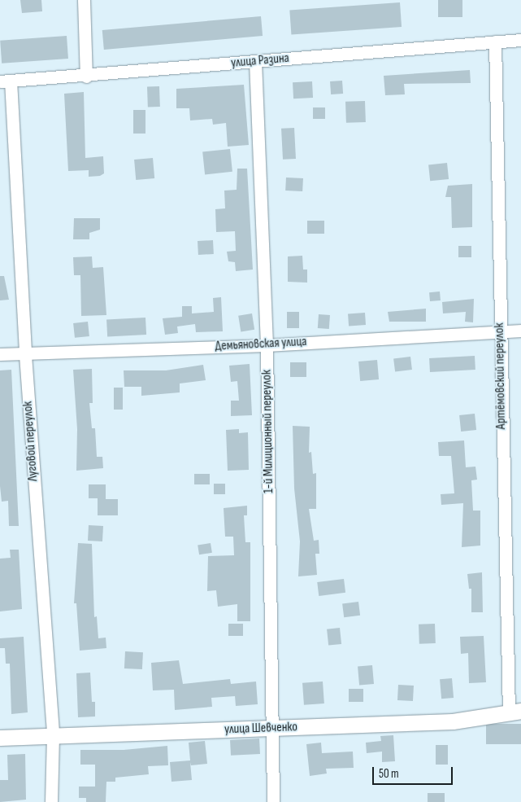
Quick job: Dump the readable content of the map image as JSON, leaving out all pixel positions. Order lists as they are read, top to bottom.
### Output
{
  "streets": {
    "street": [
      "улица Разина",
      "Демьяновская улица",
      "Артёмовский переулок",
      "1-й Милиционный переулок",
      "Луговой переулок",
      "улица Шевченко"
    ]
  },
  "crossings": [
    ["улица Разина", "Артёмовский переулок"],
    ["улица Разина", "1-й Милиционный переулок"],
    ["улица Разина", "Луговой переулок"],
    ["Демьяновская улица", "Артёмовский переулок"],
    ["Демьяновская улица", "1-й Милиционный переулок"],
    ["Демьяновская улица", "Луговой переулок"],
    ["Артёмовский переулок", "улица Шевченко"],
    ["1-й Милиционный переулок", "улица Шевченко"],
    ["Луговой переулок", "улица Шевченко"]
  ],
  "scale_bar": "50 m"
}
